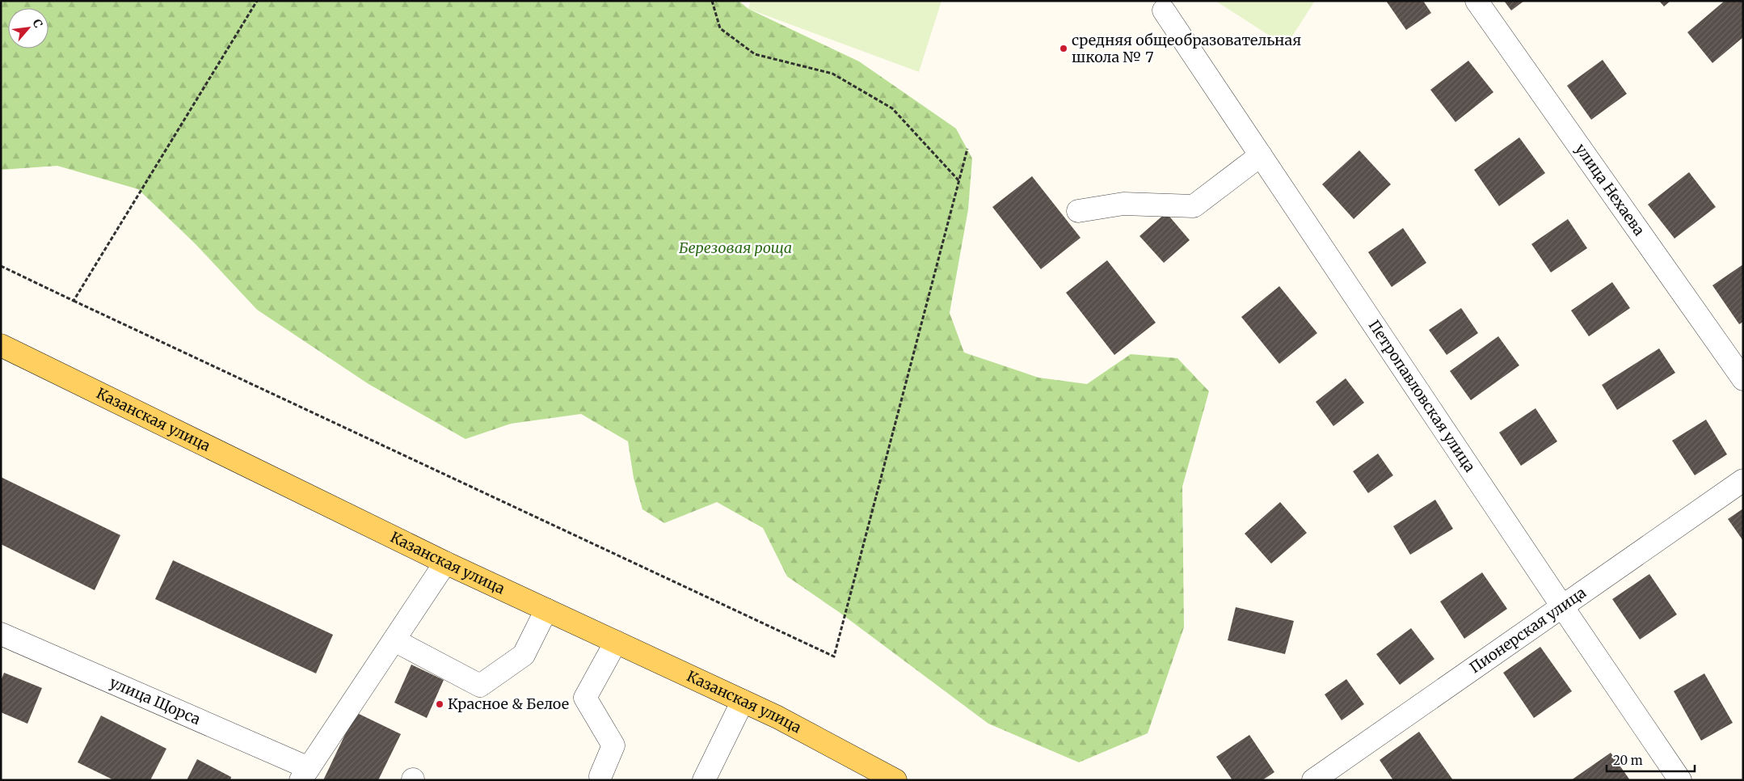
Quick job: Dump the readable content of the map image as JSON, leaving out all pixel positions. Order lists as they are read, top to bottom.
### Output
{
  "streets": {
    "main road": ["Казанская улица"],
    "street": [
      "улица Нехаева",
      "Петропавловская улица",
      "Пионерская улица",
      "улица Щорса"
    ]
  },
  "crossings": [
    ["Петропавловская улица", "Пионерская улица"]
  ],
  "parks": ["Березовая роща"],
  "places": ["средняя общеобразовательная школа № 7", "Красное & Белое"],
  "scale_bar": "20 m",
  "north": "top right"
}
